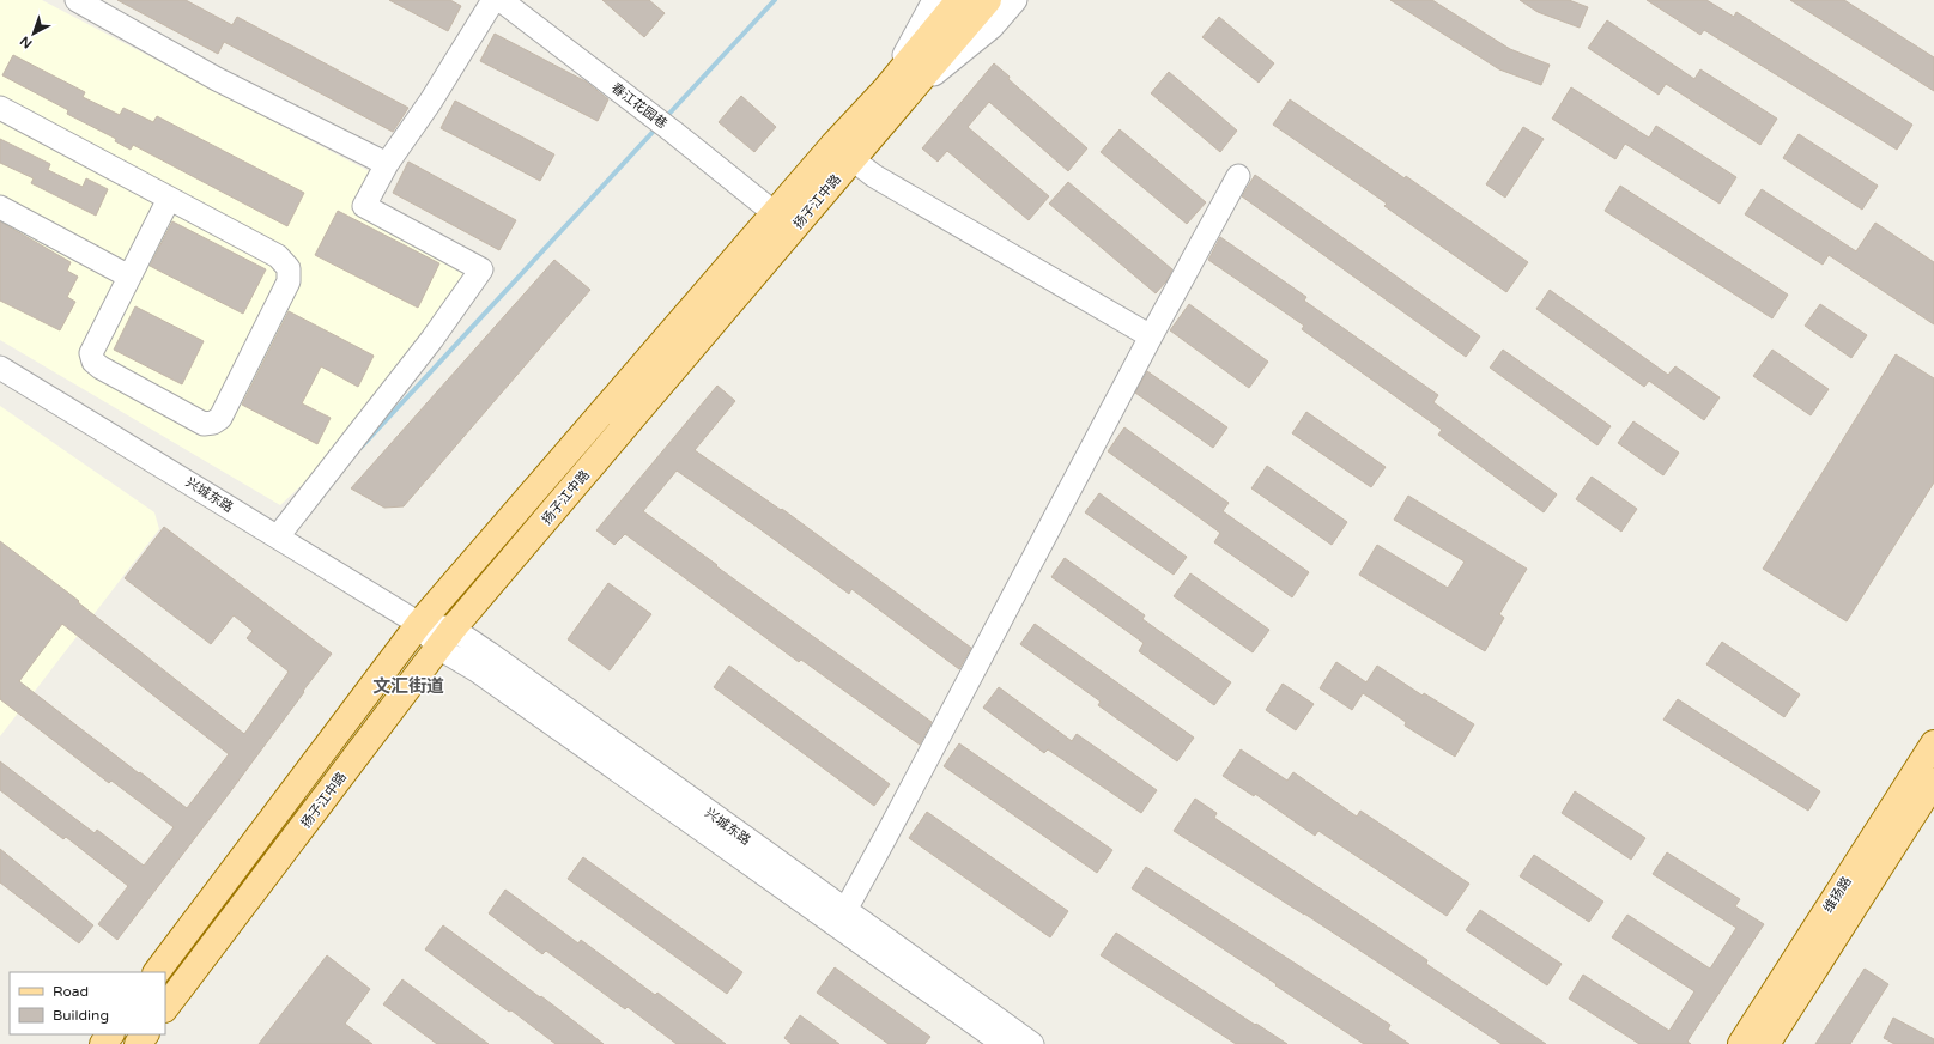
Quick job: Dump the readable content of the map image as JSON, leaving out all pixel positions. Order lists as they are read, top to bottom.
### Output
{
  "streets": {
    "main road": ["扬子江中路", "维扬路"],
    "street": ["春江花园巷", "兴城东路"]
  },
  "crossings": [
    ["春江花园巷", "扬子江中路"],
    ["扬子江中路", "兴城东路"]
  ],
  "districts": ["文汇街道"],
  "legend": ["Road", "Building"],
  "north": "bottom left"
}
